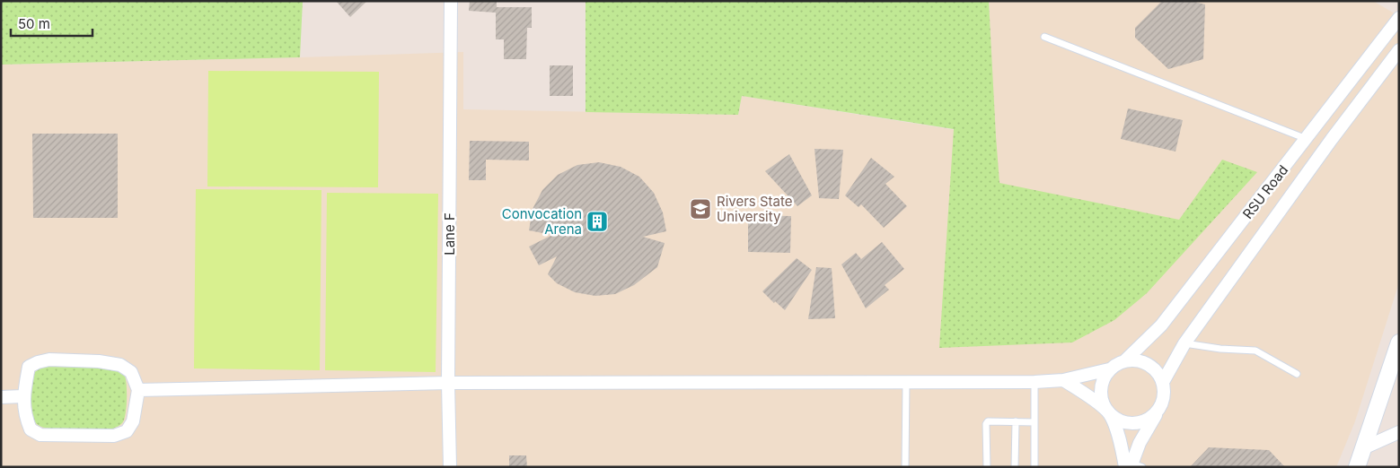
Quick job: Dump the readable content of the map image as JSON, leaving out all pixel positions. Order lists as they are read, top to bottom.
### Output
{
  "streets": {
    "street": ["RSU Road", "Lane F"]
  },
  "places": {
    "school or university": ["Rivers State University"],
    "building": ["Convocation Arena"]
  },
  "scale_bar": "50 m"
}
